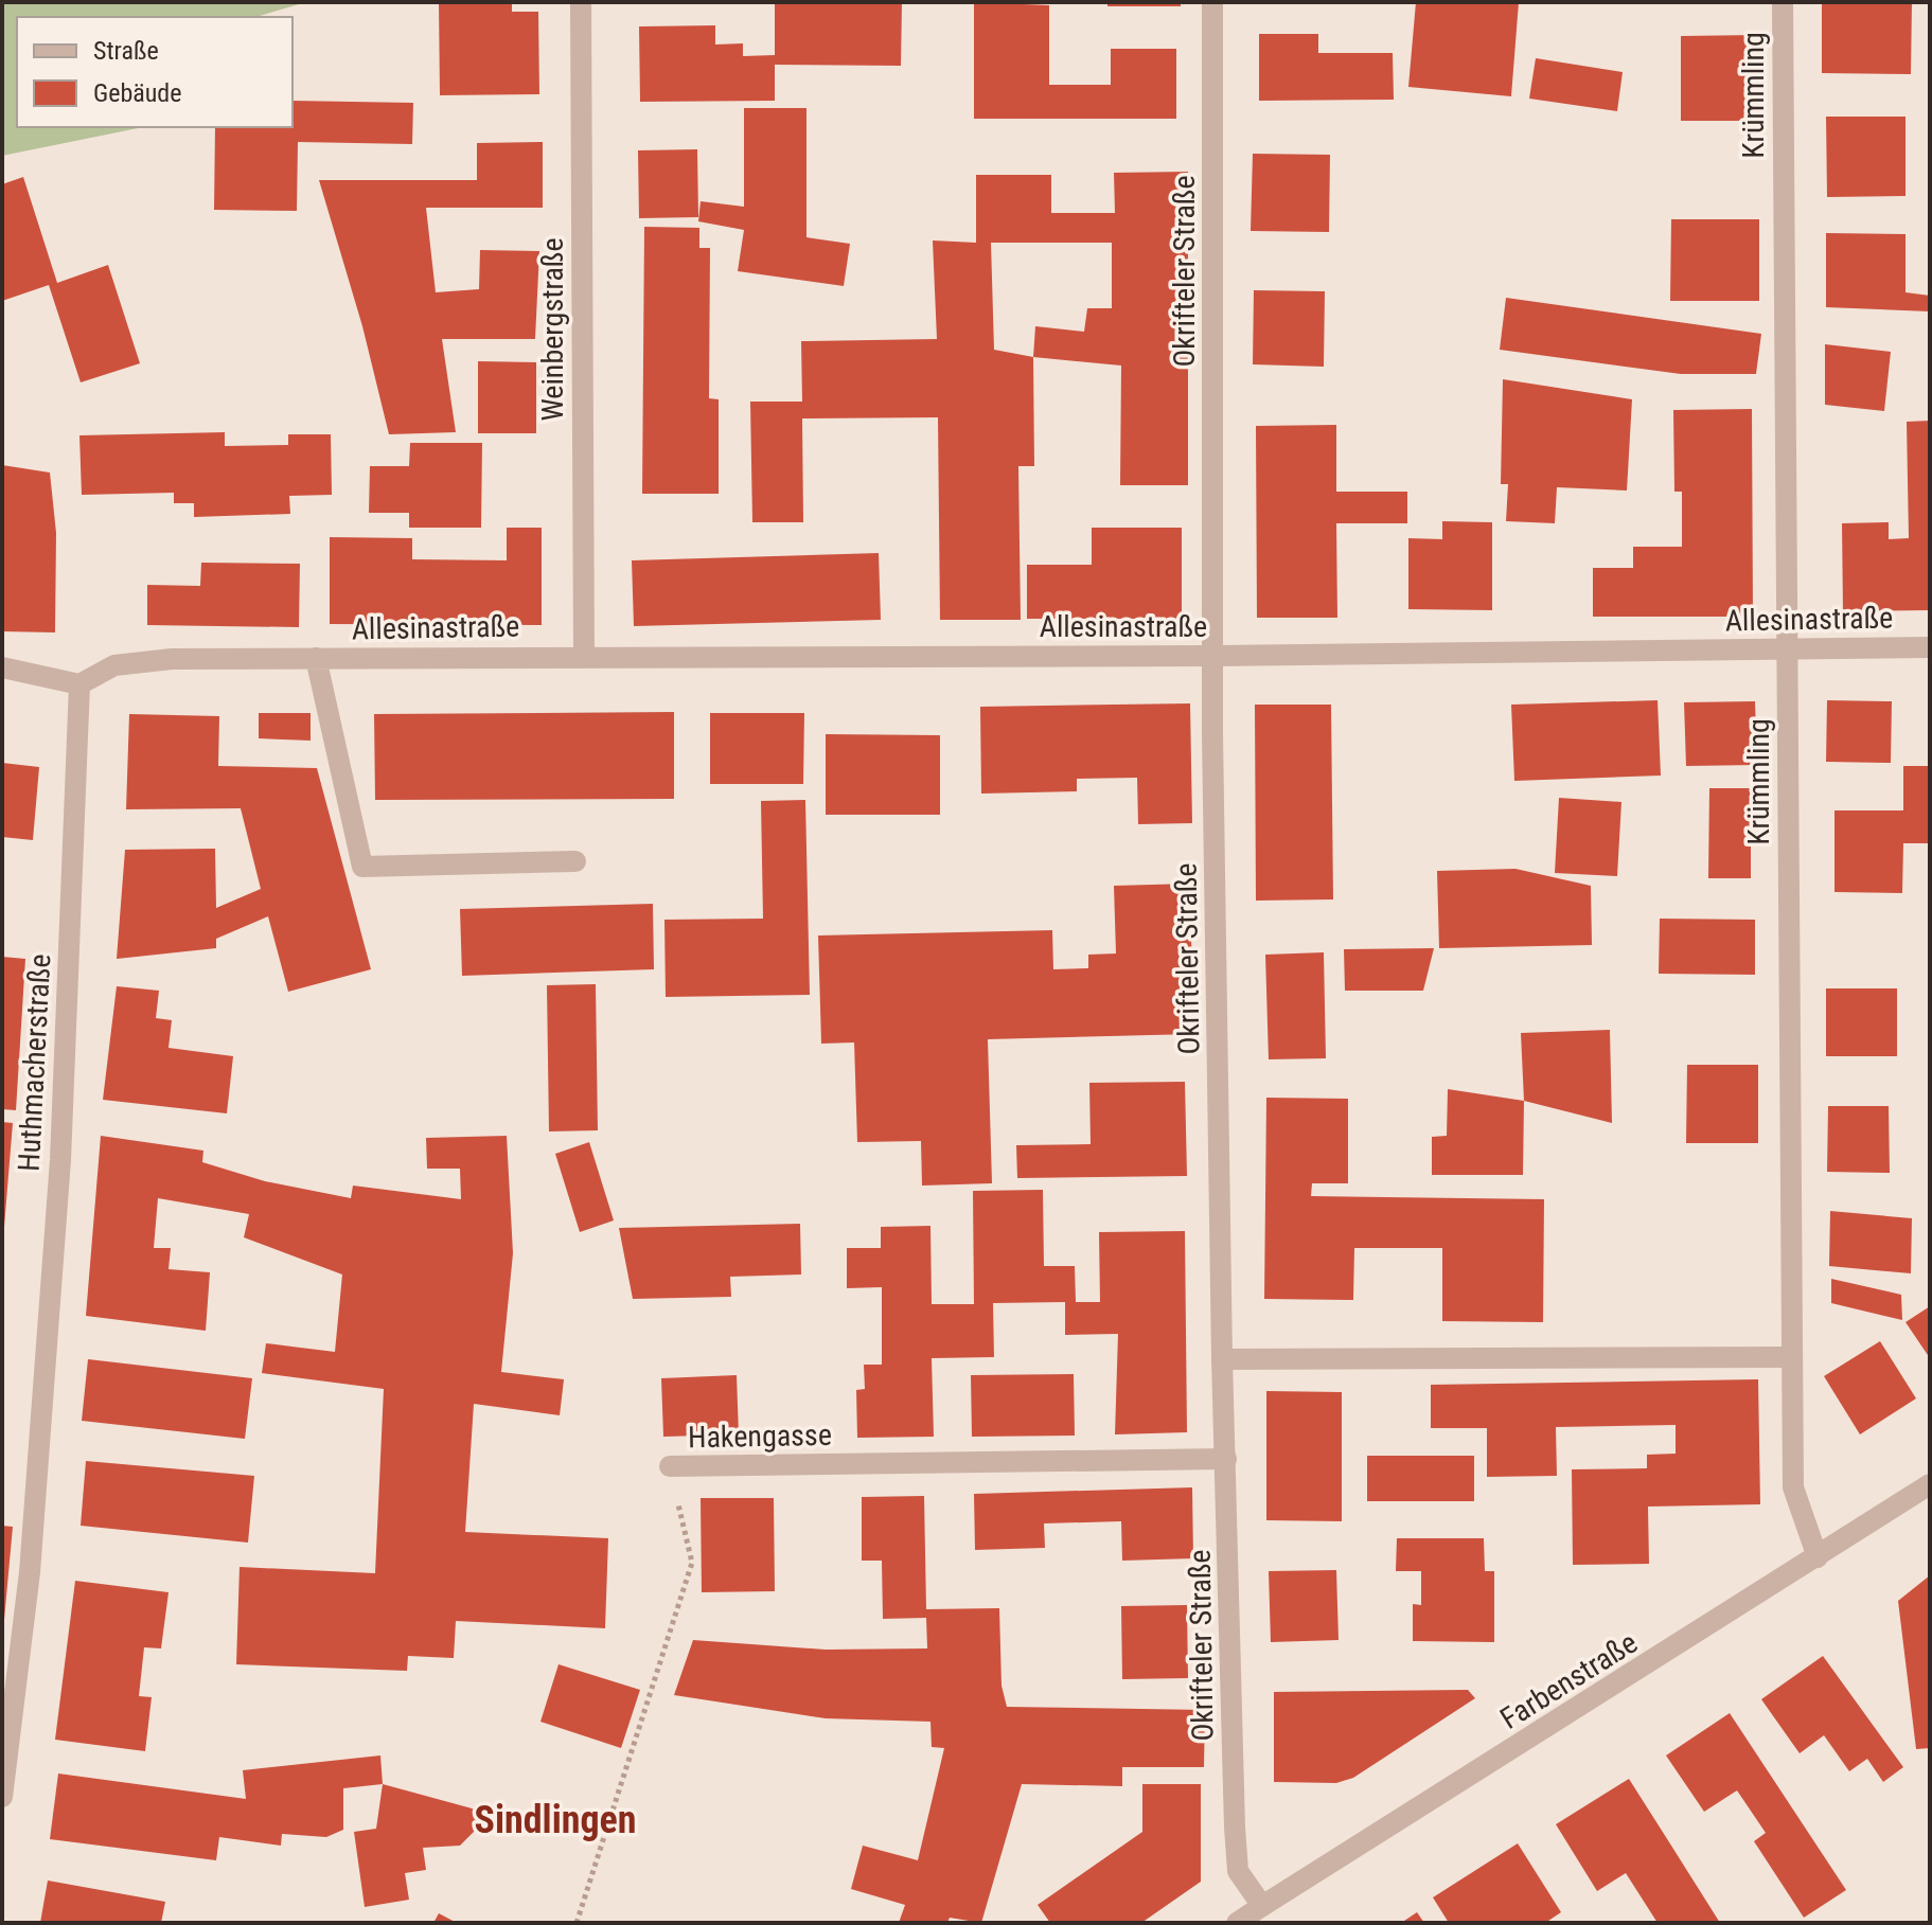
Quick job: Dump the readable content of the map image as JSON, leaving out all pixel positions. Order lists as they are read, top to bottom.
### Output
{
  "streets": {
    "street": [
      "Krümmling",
      "Okrifteler Straße",
      "Weinbergstraße",
      "Allesinastraße",
      "Huthmacherstraße",
      "Hakengasse",
      "Farbenstraße"
    ]
  },
  "crossings": [
    ["Krümmling", "Allesinastraße"],
    ["Krümmling", "Farbenstraße"],
    ["Okrifteler Straße", "Allesinastraße"],
    ["Okrifteler Straße", "Hakengasse"],
    ["Okrifteler Straße", "Farbenstraße"],
    ["Weinbergstraße", "Allesinastraße"],
    ["Allesinastraße", "Huthmacherstraße"]
  ],
  "districts": ["Sindlingen"],
  "legend": ["Straße", "Gebäude"]
}
